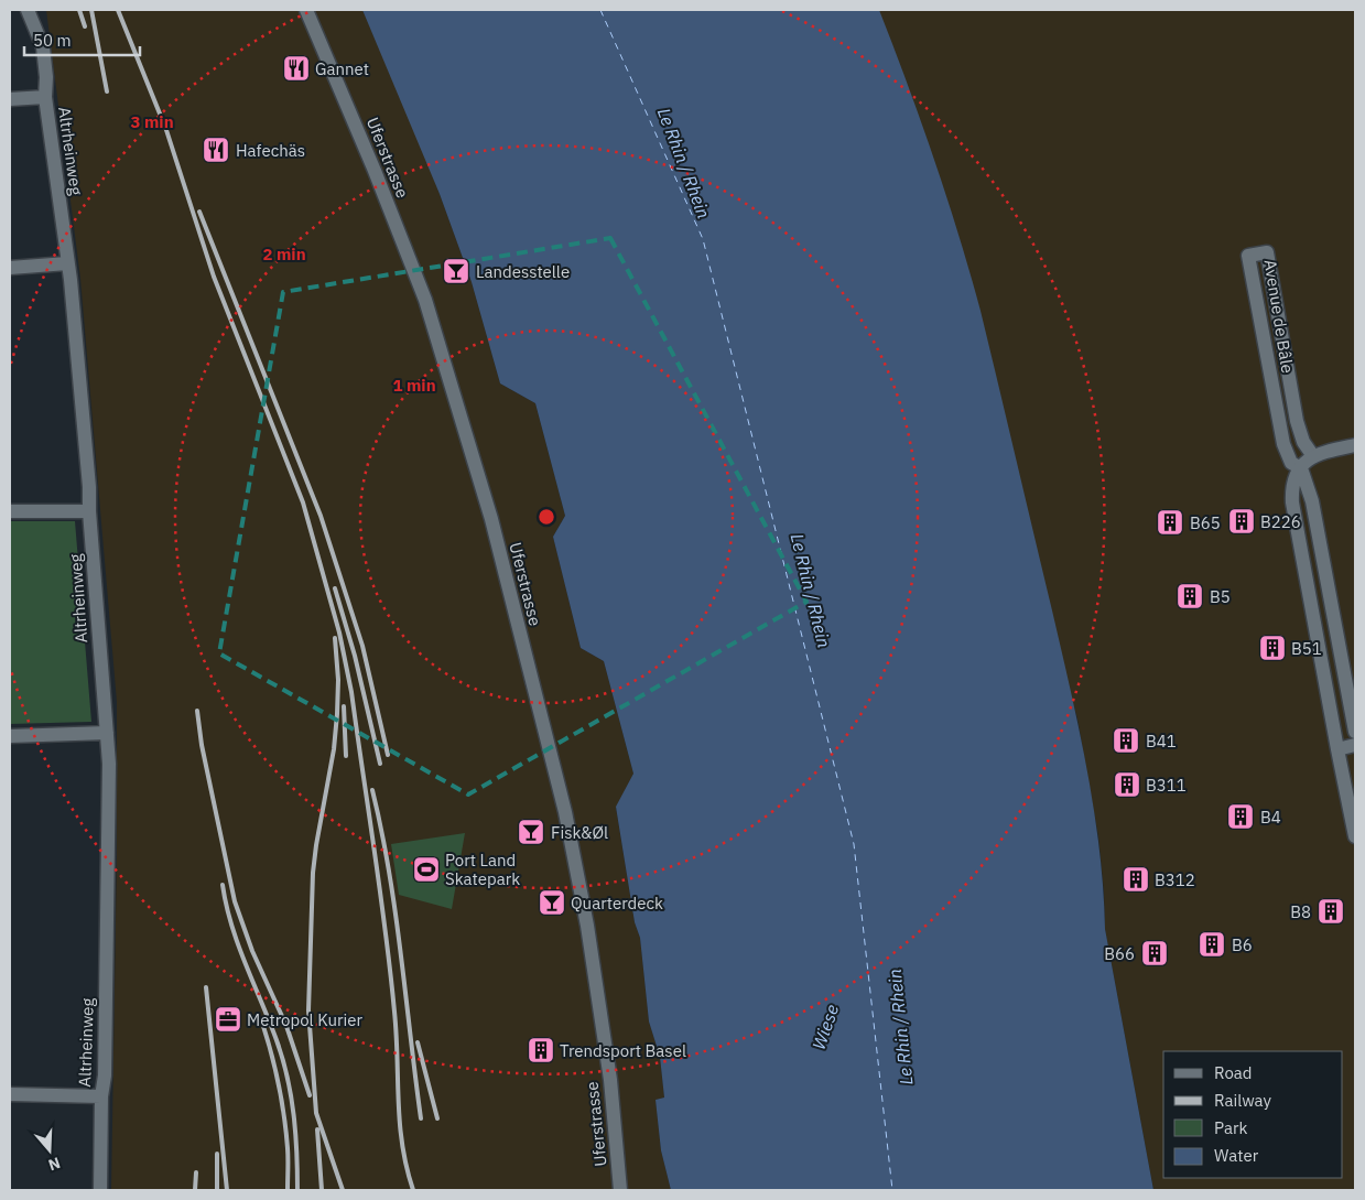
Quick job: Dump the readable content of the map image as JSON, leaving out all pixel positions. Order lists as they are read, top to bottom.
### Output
{
  "streets": {
    "street": ["Altrheinweg", "Uferstrasse", "Avenue de Bâle"]
  },
  "water": ["Le Rhin / Rhein", "Wiese"],
  "places": {
    "restaurant": ["Gannet", "Hafechäs"],
    "bar": ["Landesstelle", "Fisk&Øl", "Quarterdeck"],
    "building": [
      "B226",
      "B65",
      "B5",
      "B51",
      "B41",
      "B311",
      "B4",
      "B312",
      "B8",
      "B6",
      "B66",
      "Trendsport Basel"
    ],
    "sports": ["Port Land Skatepark"],
    "office": ["Metropol Kurier"]
  },
  "legend": [
    "Road",
    "Railway",
    "Park",
    "Water"
  ],
  "scale_bar": "50 m",
  "north": "bottom",
  "rings": ["3 min", "2 min", "1 min"]
}
